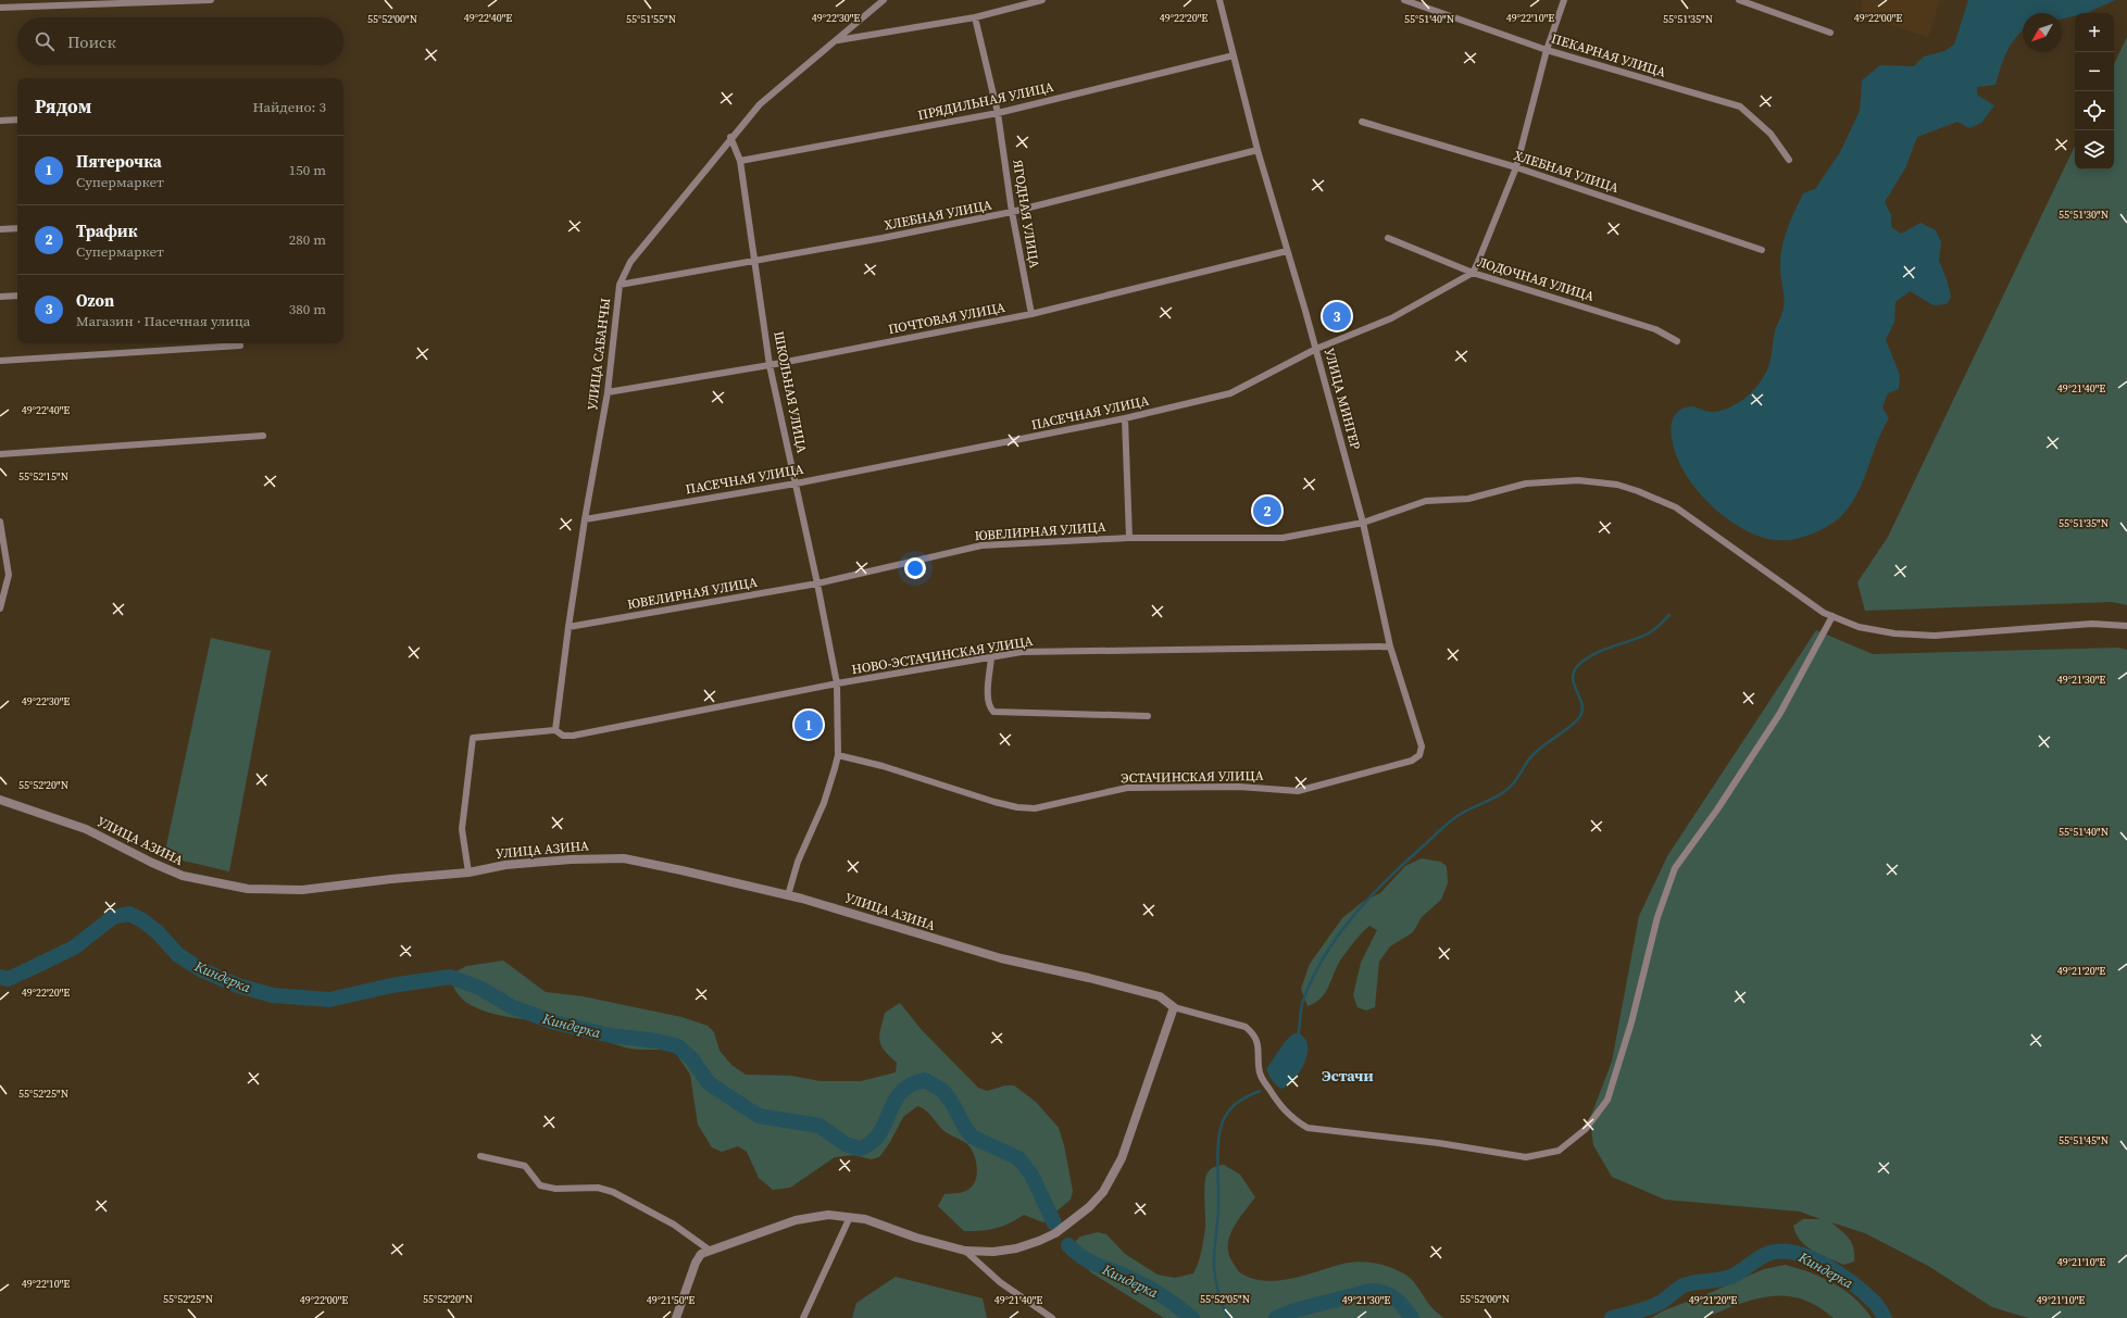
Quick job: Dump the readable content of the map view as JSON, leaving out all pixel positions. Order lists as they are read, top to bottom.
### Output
{
  "streets": {
    "street": [
      "ПЕКАРНАЯ УЛИЦА",
      "ПРЯДИЛЬНАЯ УЛИЦА",
      "ХЛЕБНАЯ УЛИЦА",
      "ЯГОДНАЯ УЛИЦА",
      "ЛОДОЧНАЯ УЛИЦА",
      "ПОЧТОВАЯ УЛИЦА",
      "УЛИЦА САБАНЧЫ",
      "ШКОЛЬНАЯ УЛИЦА",
      "УЛИЦА МИНГЕР",
      "ПАСЕЧНАЯ УЛИЦА",
      "ЮВЕЛИРНАЯ УЛИЦА",
      "НОВО-ЭСТАЧИНСКАЯ УЛИЦА",
      "ЭСТАЧИНСКАЯ УЛИЦА",
      "УЛИЦА АЗИНА"
    ]
  },
  "crossings": [
    ["ПРЯДИЛЬНАЯ УЛИЦА", "ЯГОДНАЯ УЛИЦА"],
    ["ПРЯДИЛЬНАЯ УЛИЦА", "ШКОЛЬНАЯ УЛИЦА"],
    ["ПРЯДИЛЬНАЯ УЛИЦА", "УЛИЦА МИНГЕР"],
    ["ХЛЕБНАЯ УЛИЦА", "ЯГОДНАЯ УЛИЦА"],
    ["ХЛЕБНАЯ УЛИЦА", "УЛИЦА САБАНЧЫ"],
    ["ХЛЕБНАЯ УЛИЦА", "ШКОЛЬНАЯ УЛИЦА"],
    ["ХЛЕБНАЯ УЛИЦА", "УЛИЦА МИНГЕР"],
    ["ЯГОДНАЯ УЛИЦА", "ПОЧТОВАЯ УЛИЦА"],
    ["ЛОДОЧНАЯ УЛИЦА", "ПАСЕЧНАЯ УЛИЦА"],
    ["ПОЧТОВАЯ УЛИЦА", "УЛИЦА САБАНЧЫ"],
    ["ПОЧТОВАЯ УЛИЦА", "ШКОЛЬНАЯ УЛИЦА"],
    ["ПОЧТОВАЯ УЛИЦА", "УЛИЦА МИНГЕР"],
    ["УЛИЦА САБАНЧЫ", "ШКОЛЬНАЯ УЛИЦА"],
    ["УЛИЦА САБАНЧЫ", "ПАСЕЧНАЯ УЛИЦА"],
    ["УЛИЦА САБАНЧЫ", "ЮВЕЛИРНАЯ УЛИЦА"],
    ["УЛИЦА САБАНЧЫ", "НОВО-ЭСТАЧИНСКАЯ УЛИЦА"],
    ["ШКОЛЬНАЯ УЛИЦА", "ПАСЕЧНАЯ УЛИЦА"],
    ["ШКОЛЬНАЯ УЛИЦА", "ЮВЕЛИРНАЯ УЛИЦА"],
    ["ШКОЛЬНАЯ УЛИЦА", "НОВО-ЭСТАЧИНСКАЯ УЛИЦА"],
    ["ШКОЛЬНАЯ УЛИЦА", "ЭСТАЧИНСКАЯ УЛИЦА"],
    ["ШКОЛЬНАЯ УЛИЦА", "УЛИЦА АЗИНА"],
    ["УЛИЦА МИНГЕР", "ПАСЕЧНАЯ УЛИЦА"],
    ["УЛИЦА МИНГЕР", "ЮВЕЛИРНАЯ УЛИЦА"],
    ["УЛИЦА МИНГЕР", "НОВО-ЭСТАЧИНСКАЯ УЛИЦА"],
    ["УЛИЦА МИНГЕР", "ЭСТАЧИНСКАЯ УЛИЦА"]
  ],
  "districts": ["Эстачи"],
  "water": ["Киндерка"],
  "north": "bottom left",
  "page": {
    "map_buttons": ["+", "−"],
    "search": "Поиск",
    "heading": ["Рядом", "Найдено: 3"],
    "list": [
      {
        "mark": "1",
        "name": "Пятерочка",
        "note": "Супермаркет",
        "value": "150 m"
      },
      {
        "mark": "2",
        "name": "Трафик",
        "note": "Супермаркет",
        "value": "280 m"
      },
      {
        "mark": "3",
        "name": "Ozon",
        "note": "Магазин · Пасечная улица",
        "value": "380 m"
      }
    ],
    "pins": ["3", "2", "1"]
  },
  "coordinates": [
    "49°22'40\"E",
    "49°22'30\"E",
    "49°22'20\"E",
    "49°22'10\"E",
    "49°22'00\"E",
    "55°52'00\"N",
    "55°51'55\"N",
    "55°51'40\"N",
    "55°51'35\"N",
    "55°51'30\"N",
    "49°21'40\"E",
    "55°52'15\"N",
    "49°21'30\"E",
    "55°52'20\"N",
    "49°21'20\"E",
    "55°52'25\"N",
    "55°51'45\"N",
    "49°21'10\"E",
    "55°52'05\"N",
    "49°21'50\"E"
  ]
}
